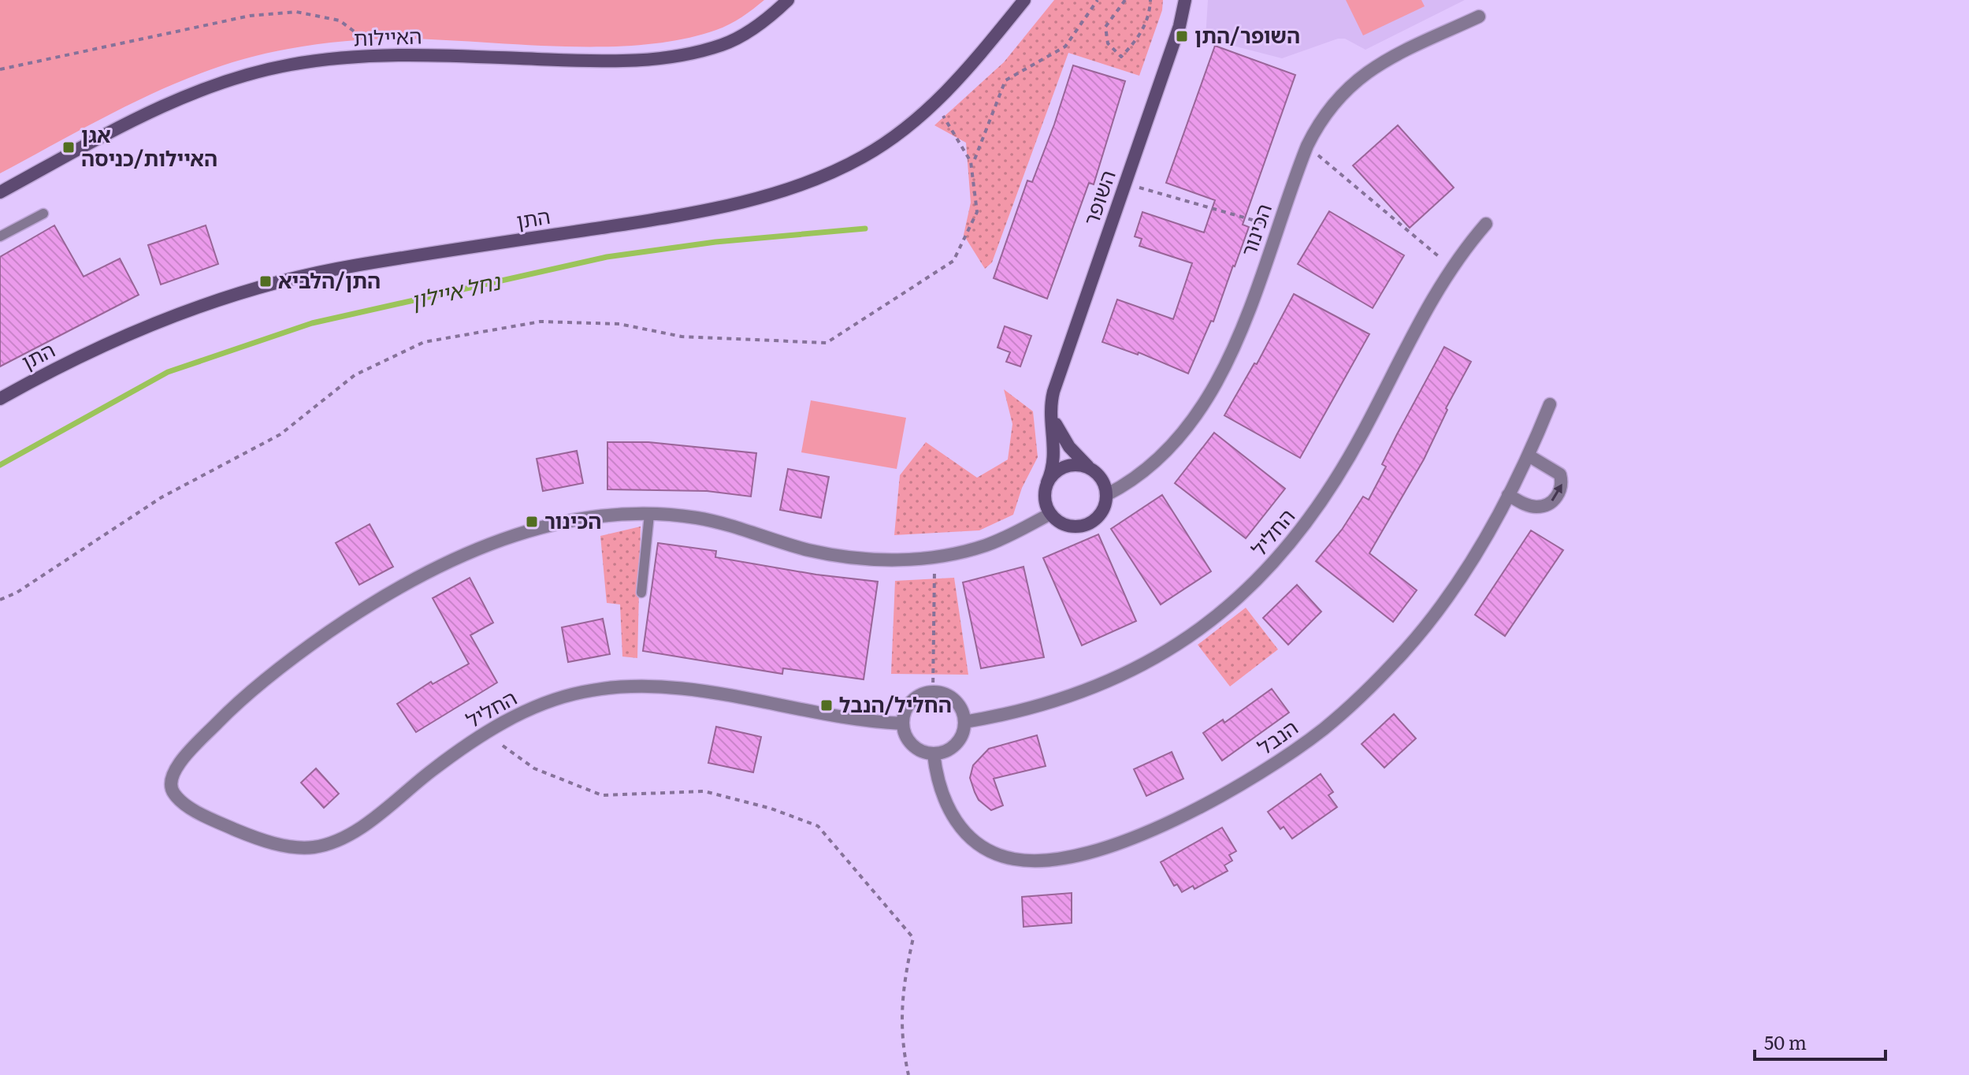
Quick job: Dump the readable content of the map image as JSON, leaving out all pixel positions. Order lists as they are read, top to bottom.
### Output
{
  "streets": {
    "street": [
      "האיילות",
      "השופר",
      "התן",
      "הכינור",
      "החליל",
      "הנבל"
    ]
  },
  "crossings": [
    ["השופר", "הכינור"],
    ["החליל", "הנבל"]
  ],
  "water": ["נחל איילון"],
  "places": {
    "transit": [
      "השופר/התן",
      "אגן האיילות/כניסה",
      "התן/הלביא",
      "הכינור",
      "החליל/הנבל"
    ]
  },
  "scale_bar": "50 m"
}
